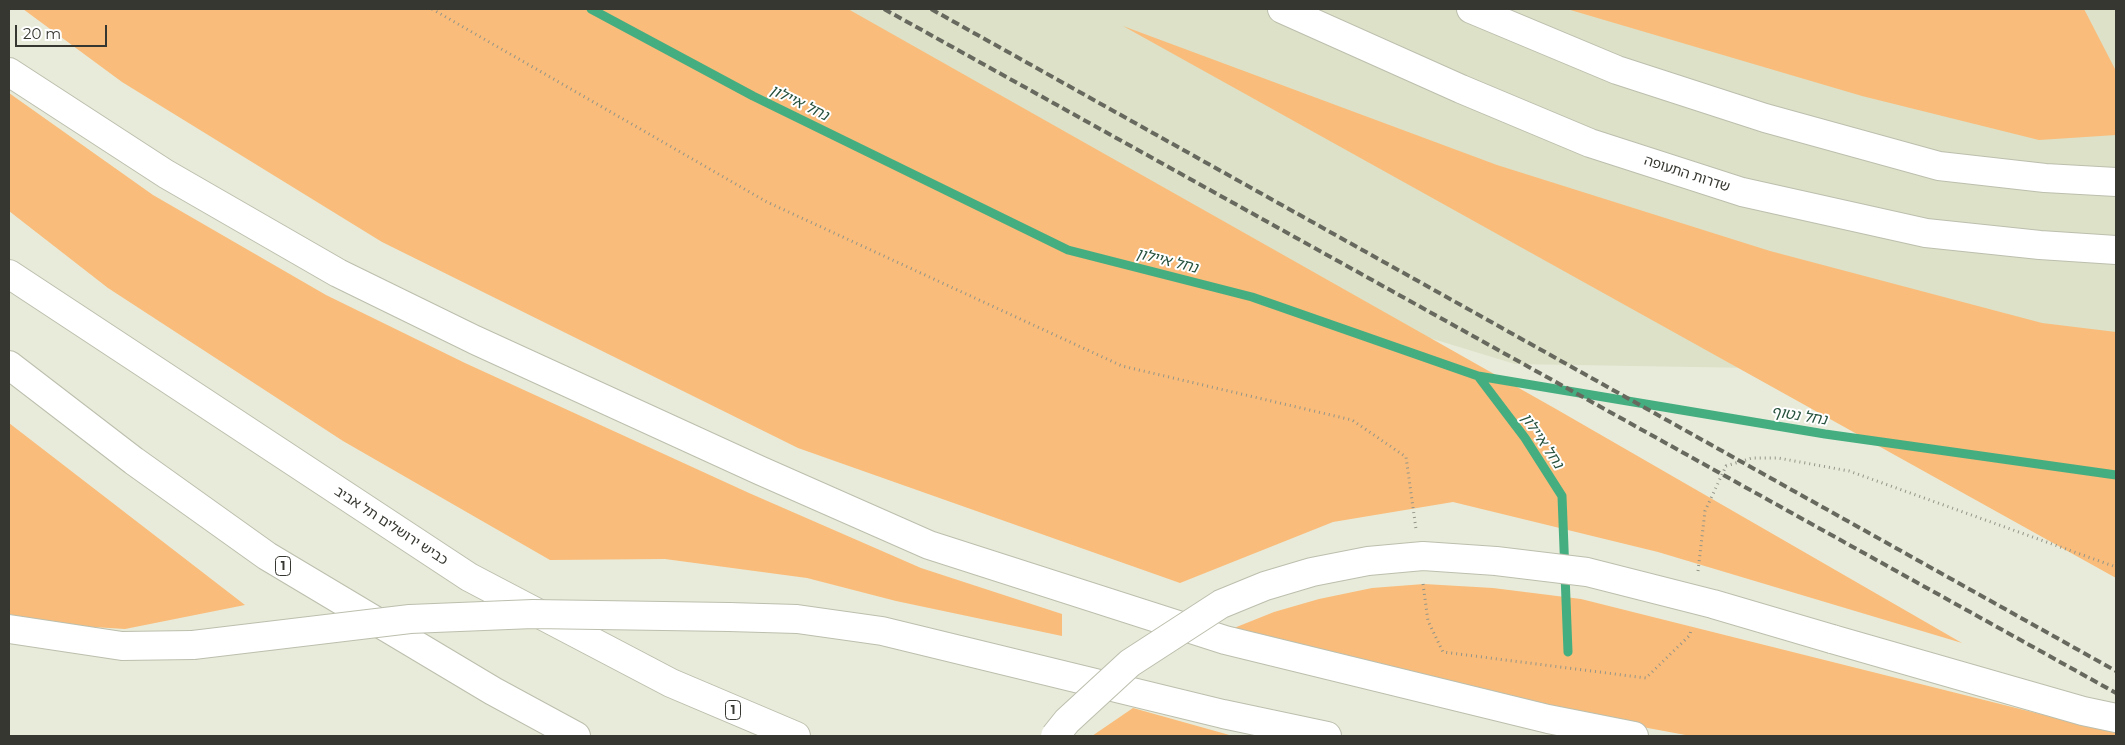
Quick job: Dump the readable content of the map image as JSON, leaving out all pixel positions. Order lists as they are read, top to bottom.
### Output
{
  "streets": {
    "main road": ["שדרות התעופה", "כביש ירושלים תל אביב", "1"]
  },
  "water": ["נחל איילון", "נחל נטוף"],
  "scale_bar": "20 m"
}
